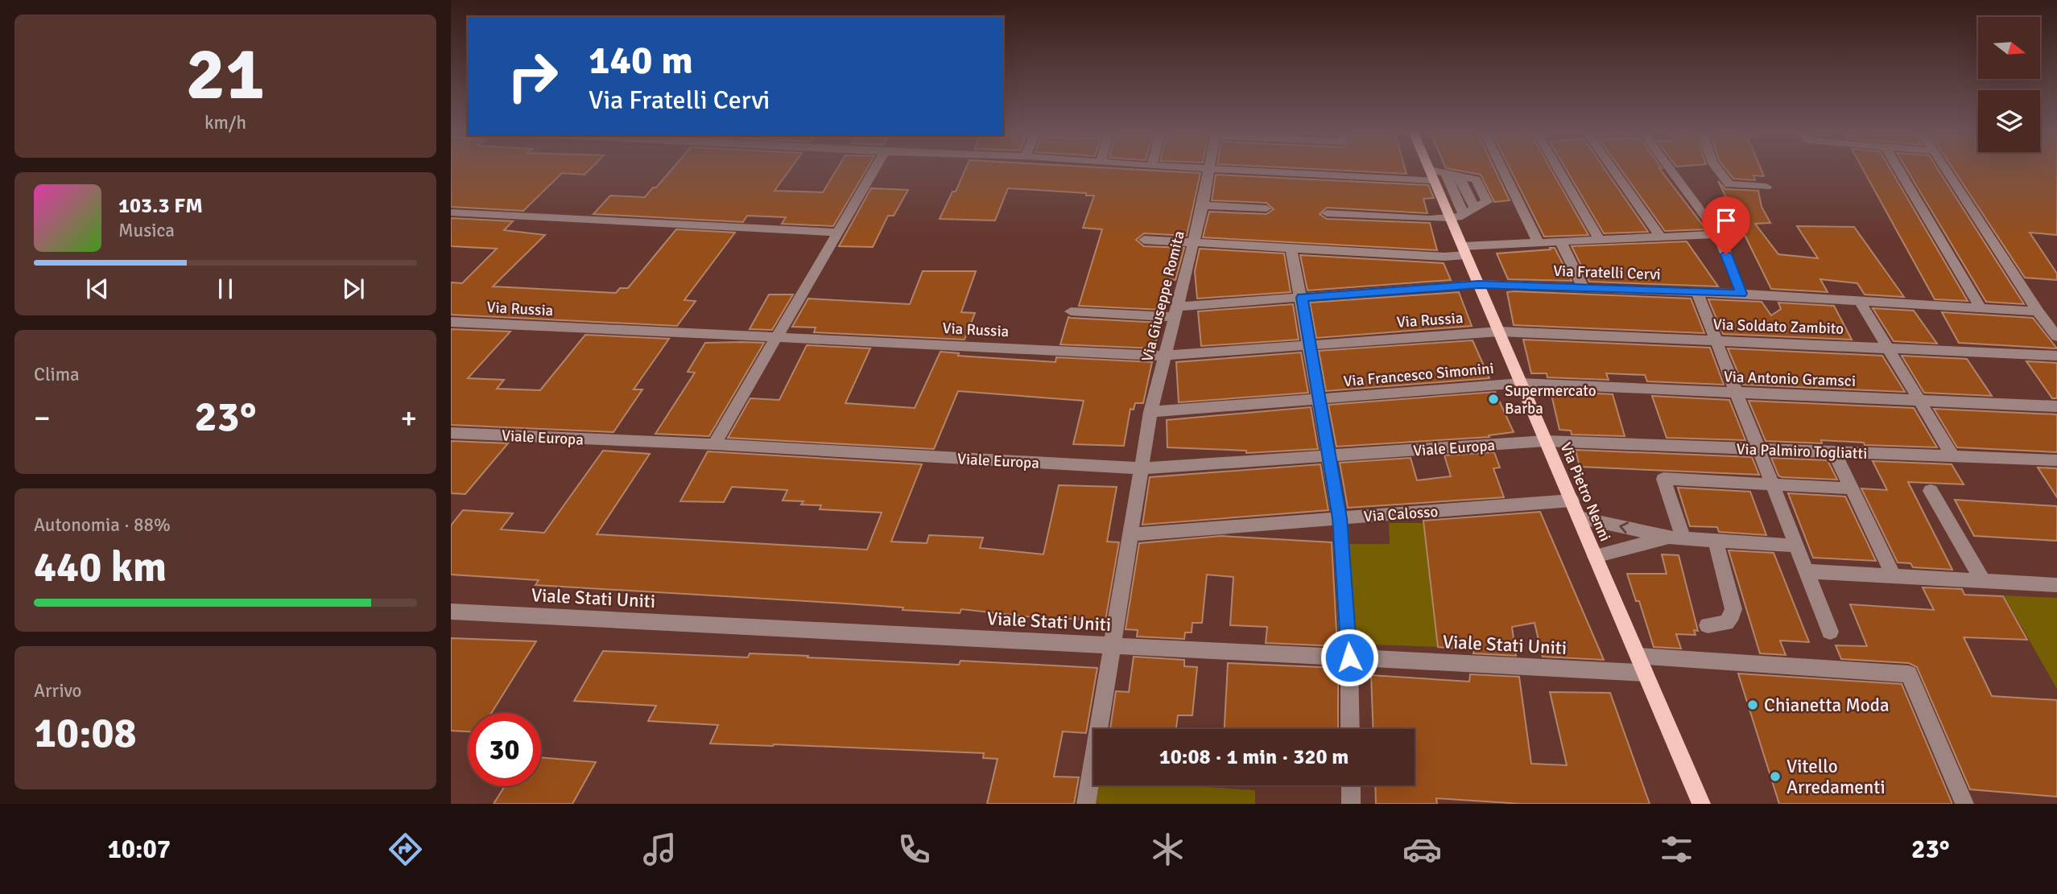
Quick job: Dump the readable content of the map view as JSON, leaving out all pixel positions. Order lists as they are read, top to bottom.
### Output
{
  "streets": {
    "main road": ["Via Pietro Nenni"],
    "street": [
      "Via Fratelli Cervi",
      "Via Giuseppe Romita",
      "Via Russia",
      "Via Soldato Zambito",
      "Via Francesco Simonini",
      "Via Antonio Gramsci",
      "Viale Europa",
      "Via Palmiro Togliatti",
      "Via Calosso",
      "Viale Stati Uniti"
    ]
  },
  "crossings": [
    ["Via Fratelli Cervi", "Via Giuseppe Romita"],
    ["Via Fratelli Cervi", "Via Pietro Nenni"],
    ["Via Giuseppe Romita", "Via Russia"],
    ["Via Giuseppe Romita", "Via Francesco Simonini"],
    ["Via Giuseppe Romita", "Viale Europa"],
    ["Via Giuseppe Romita", "Via Calosso"],
    ["Via Giuseppe Romita", "Viale Stati Uniti"],
    ["Via Russia", "Via Soldato Zambito"],
    ["Via Russia", "Via Pietro Nenni"],
    ["Via Soldato Zambito", "Via Pietro Nenni"],
    ["Via Francesco Simonini", "Via Antonio Gramsci"],
    ["Via Francesco Simonini", "Via Pietro Nenni"],
    ["Via Antonio Gramsci", "Via Pietro Nenni"],
    ["Viale Europa", "Via Palmiro Togliatti"],
    ["Viale Europa", "Via Pietro Nenni"],
    ["Via Palmiro Togliatti", "Via Pietro Nenni"],
    ["Via Pietro Nenni", "Via Calosso"],
    ["Via Pietro Nenni", "Viale Stati Uniti"]
  ],
  "places": ["Supermercato Barba", "Chianetta Moda", "Vitello Arredamenti"],
  "north": "right",
  "page": {
    "tile": [
      ["21", "km/h"],
      "Clima",
      ["Autonomia · 88%", "440 km"],
      ["Arrivo", "10:08"]
    ],
    "turn": ["140 m", "Via Fratelli Cervi"],
    "song": ["103.3 FM", "Musica"],
    "heat": ["−", "23°", "+"],
    "limit": "30",
    "trip": "10:08 · 1 min · 320 m",
    "tabs": ["10:07", "23°"]
  }
}
